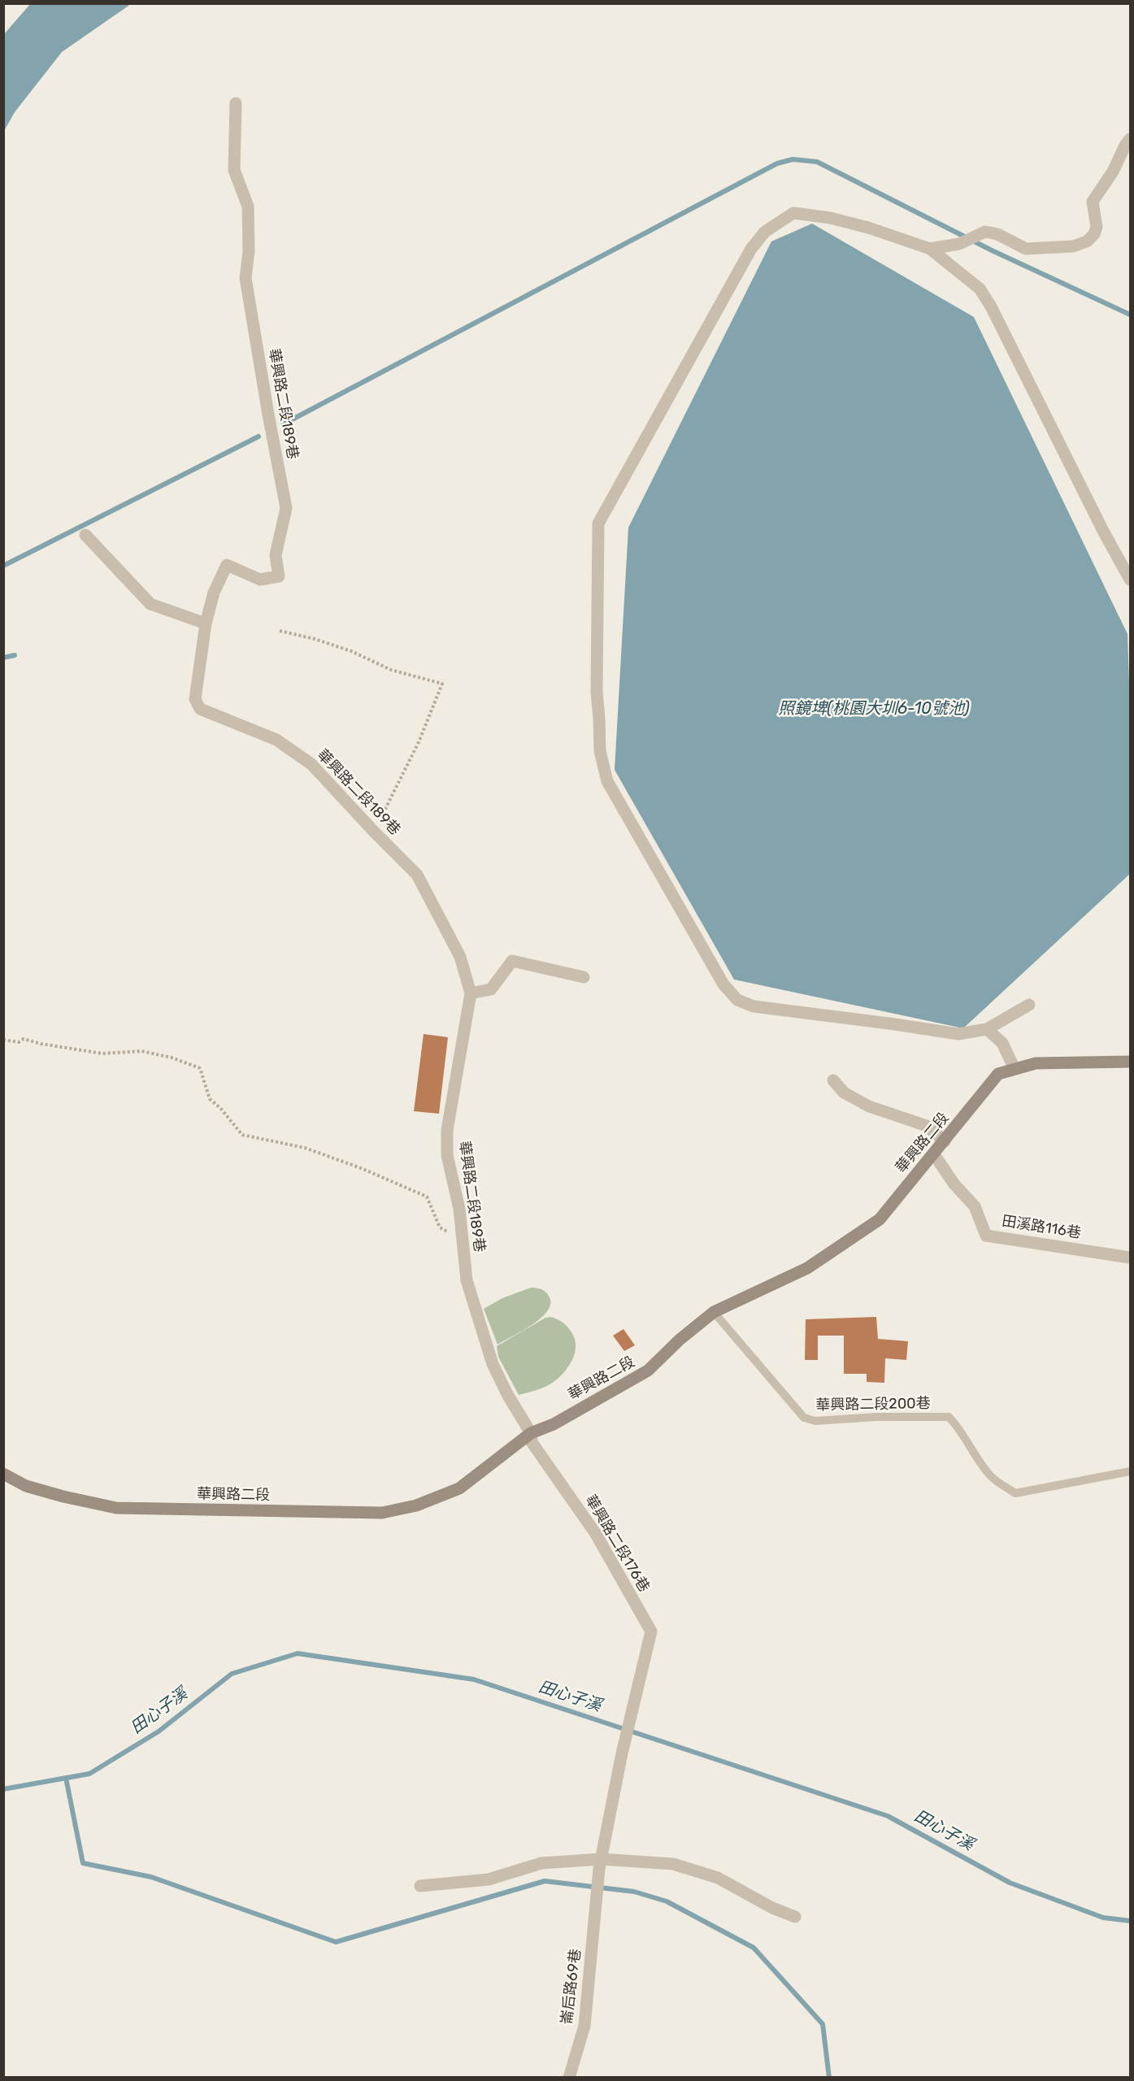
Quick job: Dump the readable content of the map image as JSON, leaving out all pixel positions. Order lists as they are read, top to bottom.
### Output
{
  "streets": {
    "street": [
      "華興路二段189巷",
      "華興路二段",
      "田溪路116巷",
      "華興路二段176巷",
      "崙后路69巷"
    ],
    "lane": ["華興路二段200巷"]
  },
  "crossings": [
    ["華興路二段189巷", "華興路二段"],
    ["華興路二段189巷", "華興路二段176巷"],
    ["華興路二段", "田溪路116巷"],
    ["華興路二段", "華興路二段200巷"],
    ["華興路二段", "華興路二段176巷"],
    ["華興路二段176巷", "崙后路69巷"]
  ],
  "water": ["照鏡埤(桃園大圳6-10號池)", "田心子溪"]
}
